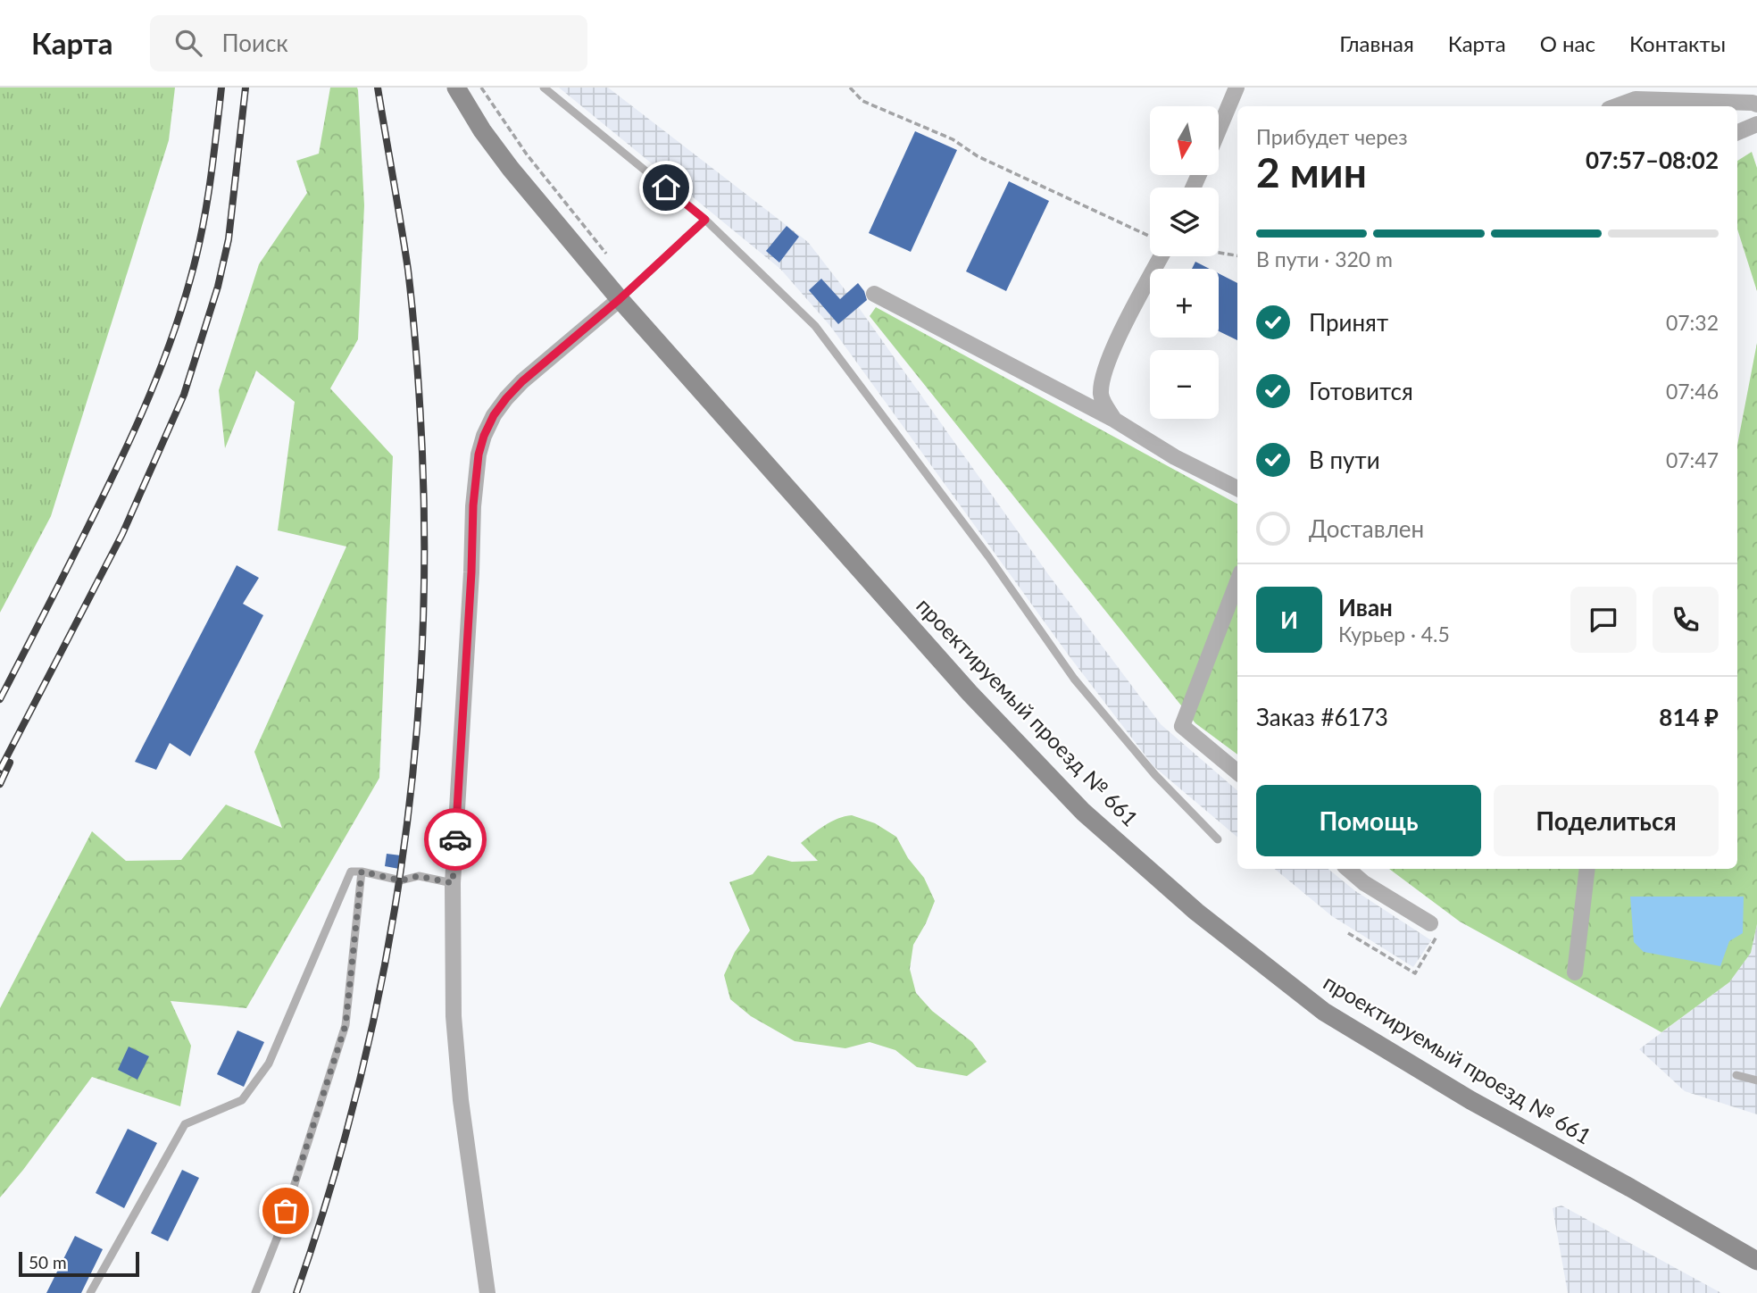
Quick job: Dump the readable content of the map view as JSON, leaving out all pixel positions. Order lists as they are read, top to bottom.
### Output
{
  "streets": {
    "main road": ["проектируемый проезд № 661"]
  },
  "scale_bar": "50 m",
  "north": "bottom",
  "page": {
    "header": "Карта",
    "search": "Поиск",
    "nav": [
      "Главная",
      "Карта",
      "О нас",
      "Контакты"
    ],
    "map_buttons": ["+", "−"],
    "heading": ["2 мин", "Прибудет через", "07:57–08:02"],
    "panel": [
      "Иван",
      "Курьер · 4.5",
      "Заказ #6173",
      "814 ₽"
    ],
    "bar": "В пути · 320 m",
    "list": [
      ["Принят", "07:32"],
      ["Готовится", "07:46"],
      ["В пути", "07:47"],
      "Доставлен"
    ],
    "round": "И",
    "buttons": ["Помощь", "Поделиться"],
    "scale": "50 m"
  }
}
